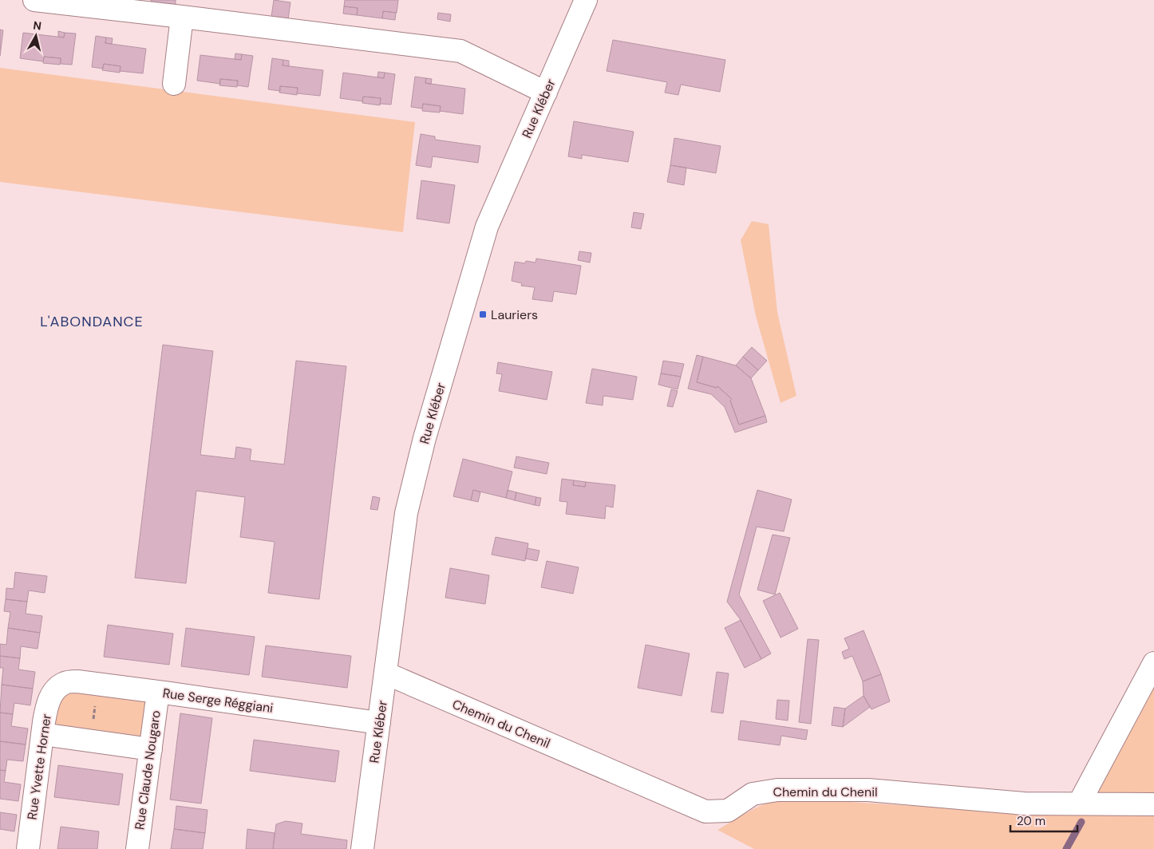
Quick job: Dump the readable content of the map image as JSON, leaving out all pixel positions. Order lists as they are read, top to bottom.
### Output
{
  "streets": {
    "street": [
      "Rue Kléber",
      "Rue Serge Réggiani",
      "Chemin du Chenil",
      "Rue Yvette Horner",
      "Rue Claude Nougaro"
    ]
  },
  "crossings": [
    ["Rue Kléber", "Rue Serge Réggiani"],
    ["Rue Kléber", "Chemin du Chenil"],
    ["Rue Serge Réggiani", "Rue Yvette Horner"],
    ["Rue Serge Réggiani", "Rue Claude Nougaro"]
  ],
  "districts": ["L'ABONDANCE"],
  "places": {
    "transit": ["Lauriers"]
  },
  "scale_bar": "20 m",
  "north": "top"
}
